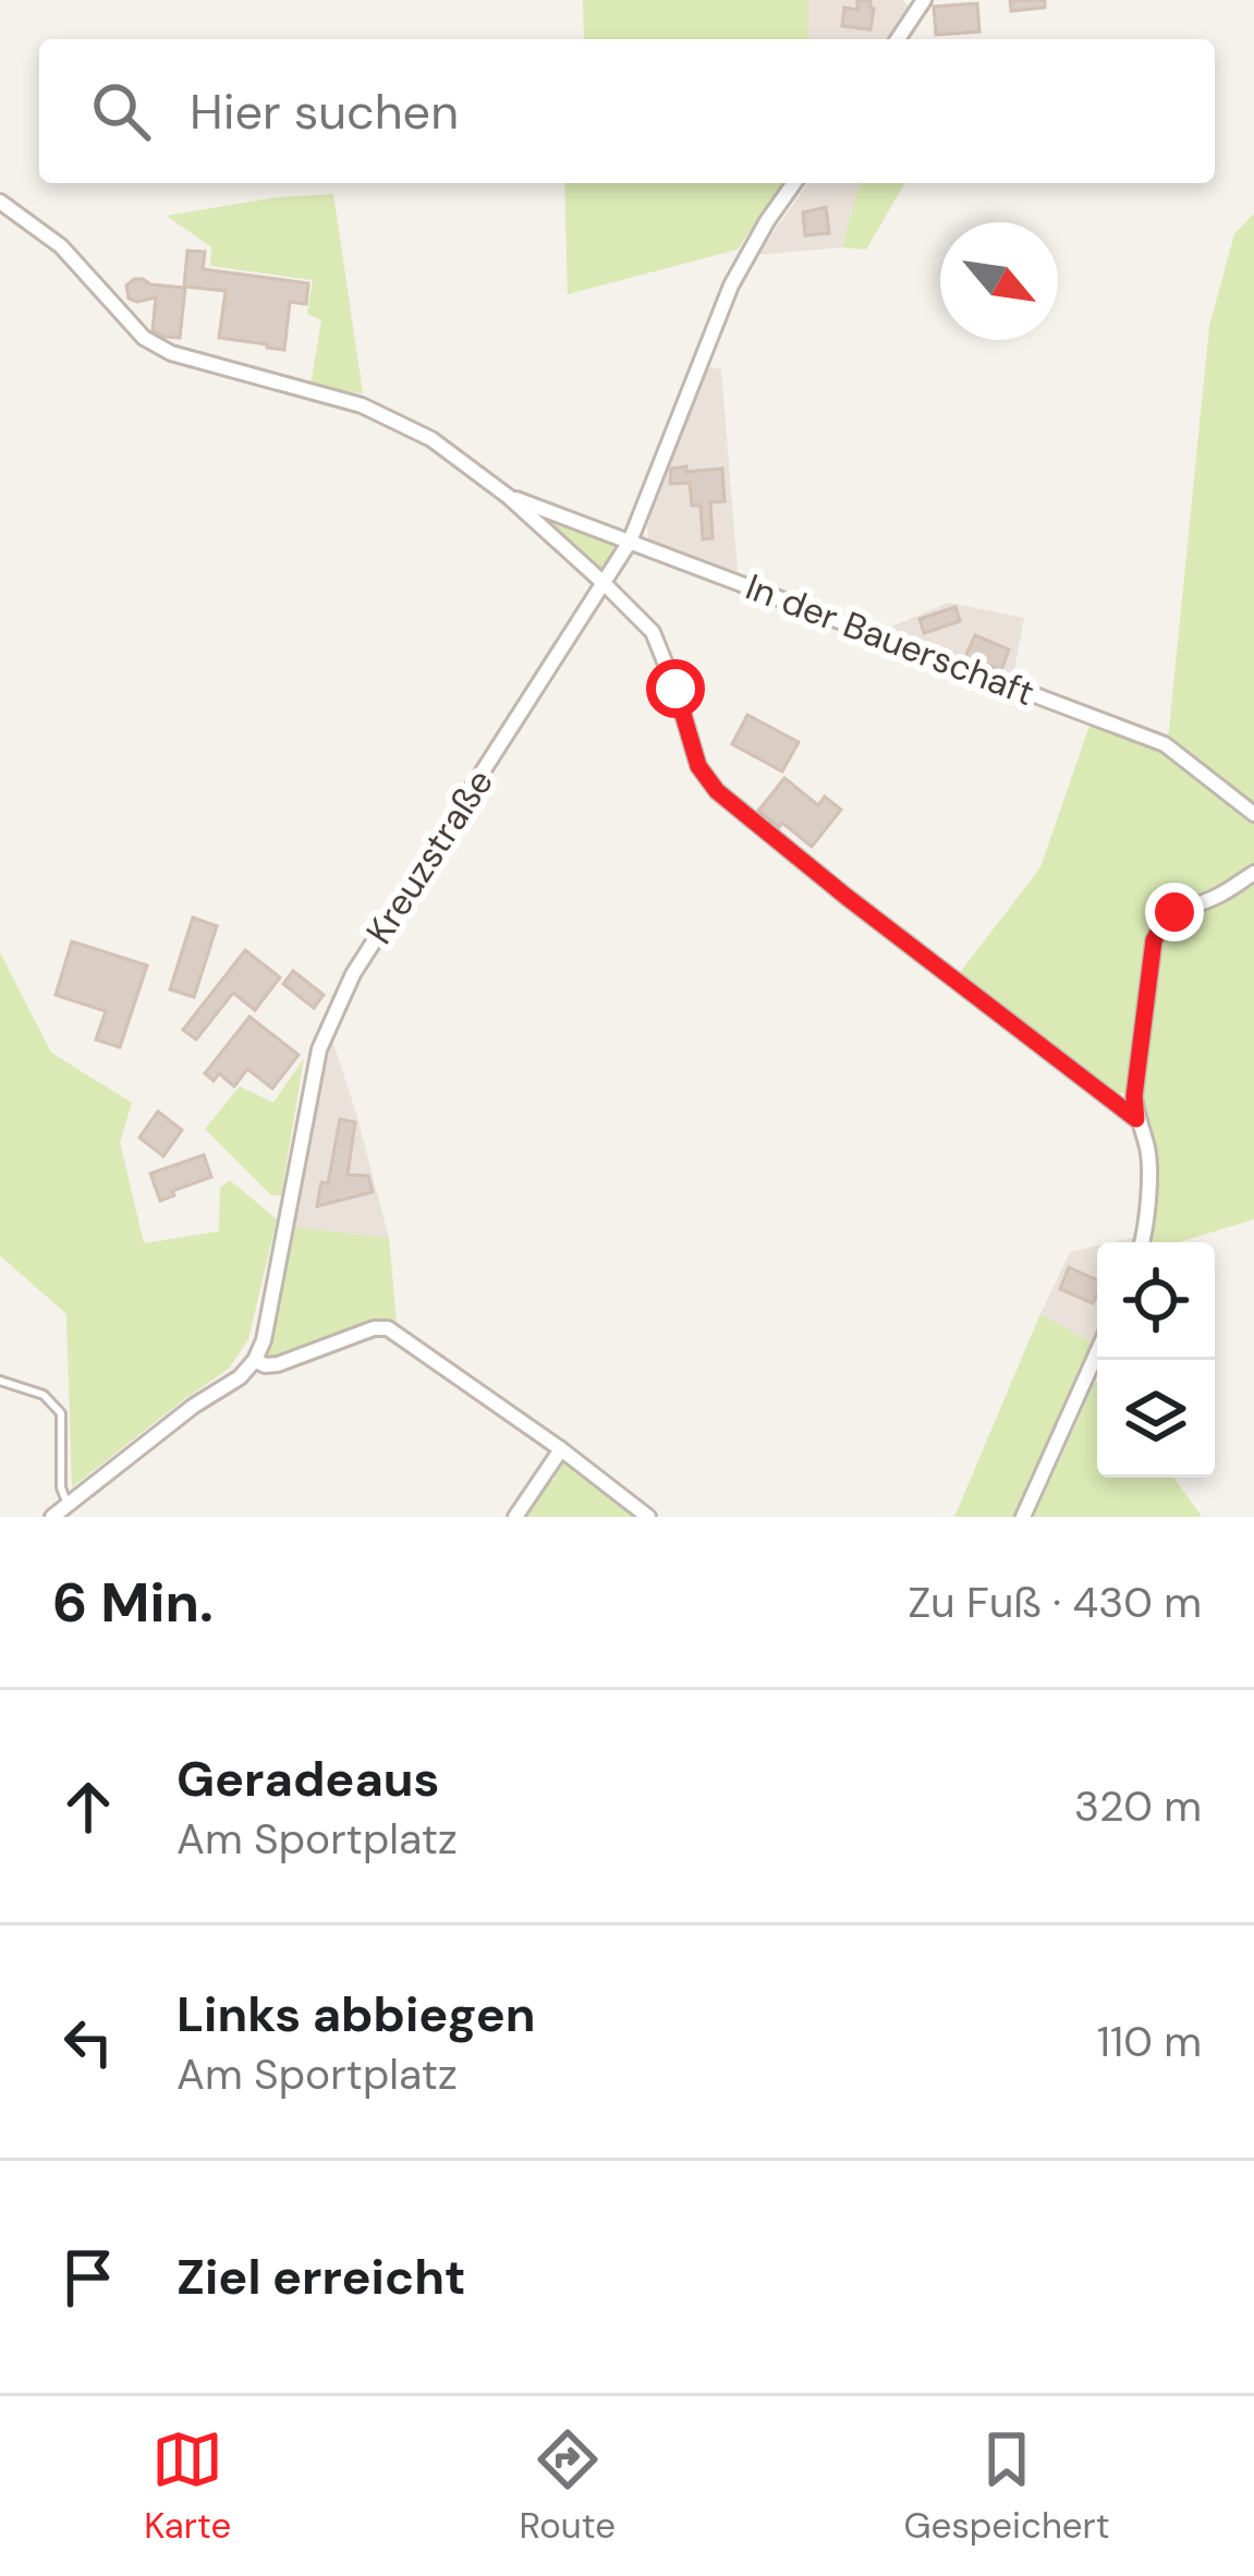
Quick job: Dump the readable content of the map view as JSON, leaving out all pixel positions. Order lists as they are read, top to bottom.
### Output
{
  "streets": {
    "street": ["In der Bauerschaft", "Kreuzstraße"]
  },
  "crossings": [
    ["In der Bauerschaft", "Kreuzstraße"]
  ],
  "north": "bottom right",
  "page": {
    "search": "Hier suchen",
    "heading": ["6 Min.", "Zu Fuß · 430 m"],
    "list": [
      ["Geradeaus", "Am Sportplatz", "320 m"],
      ["Links abbiegen", "Am Sportplatz", "110 m"],
      "Ziel erreicht"
    ],
    "nav": ["Karte", "Route", "Gespeichert"]
  }
}
